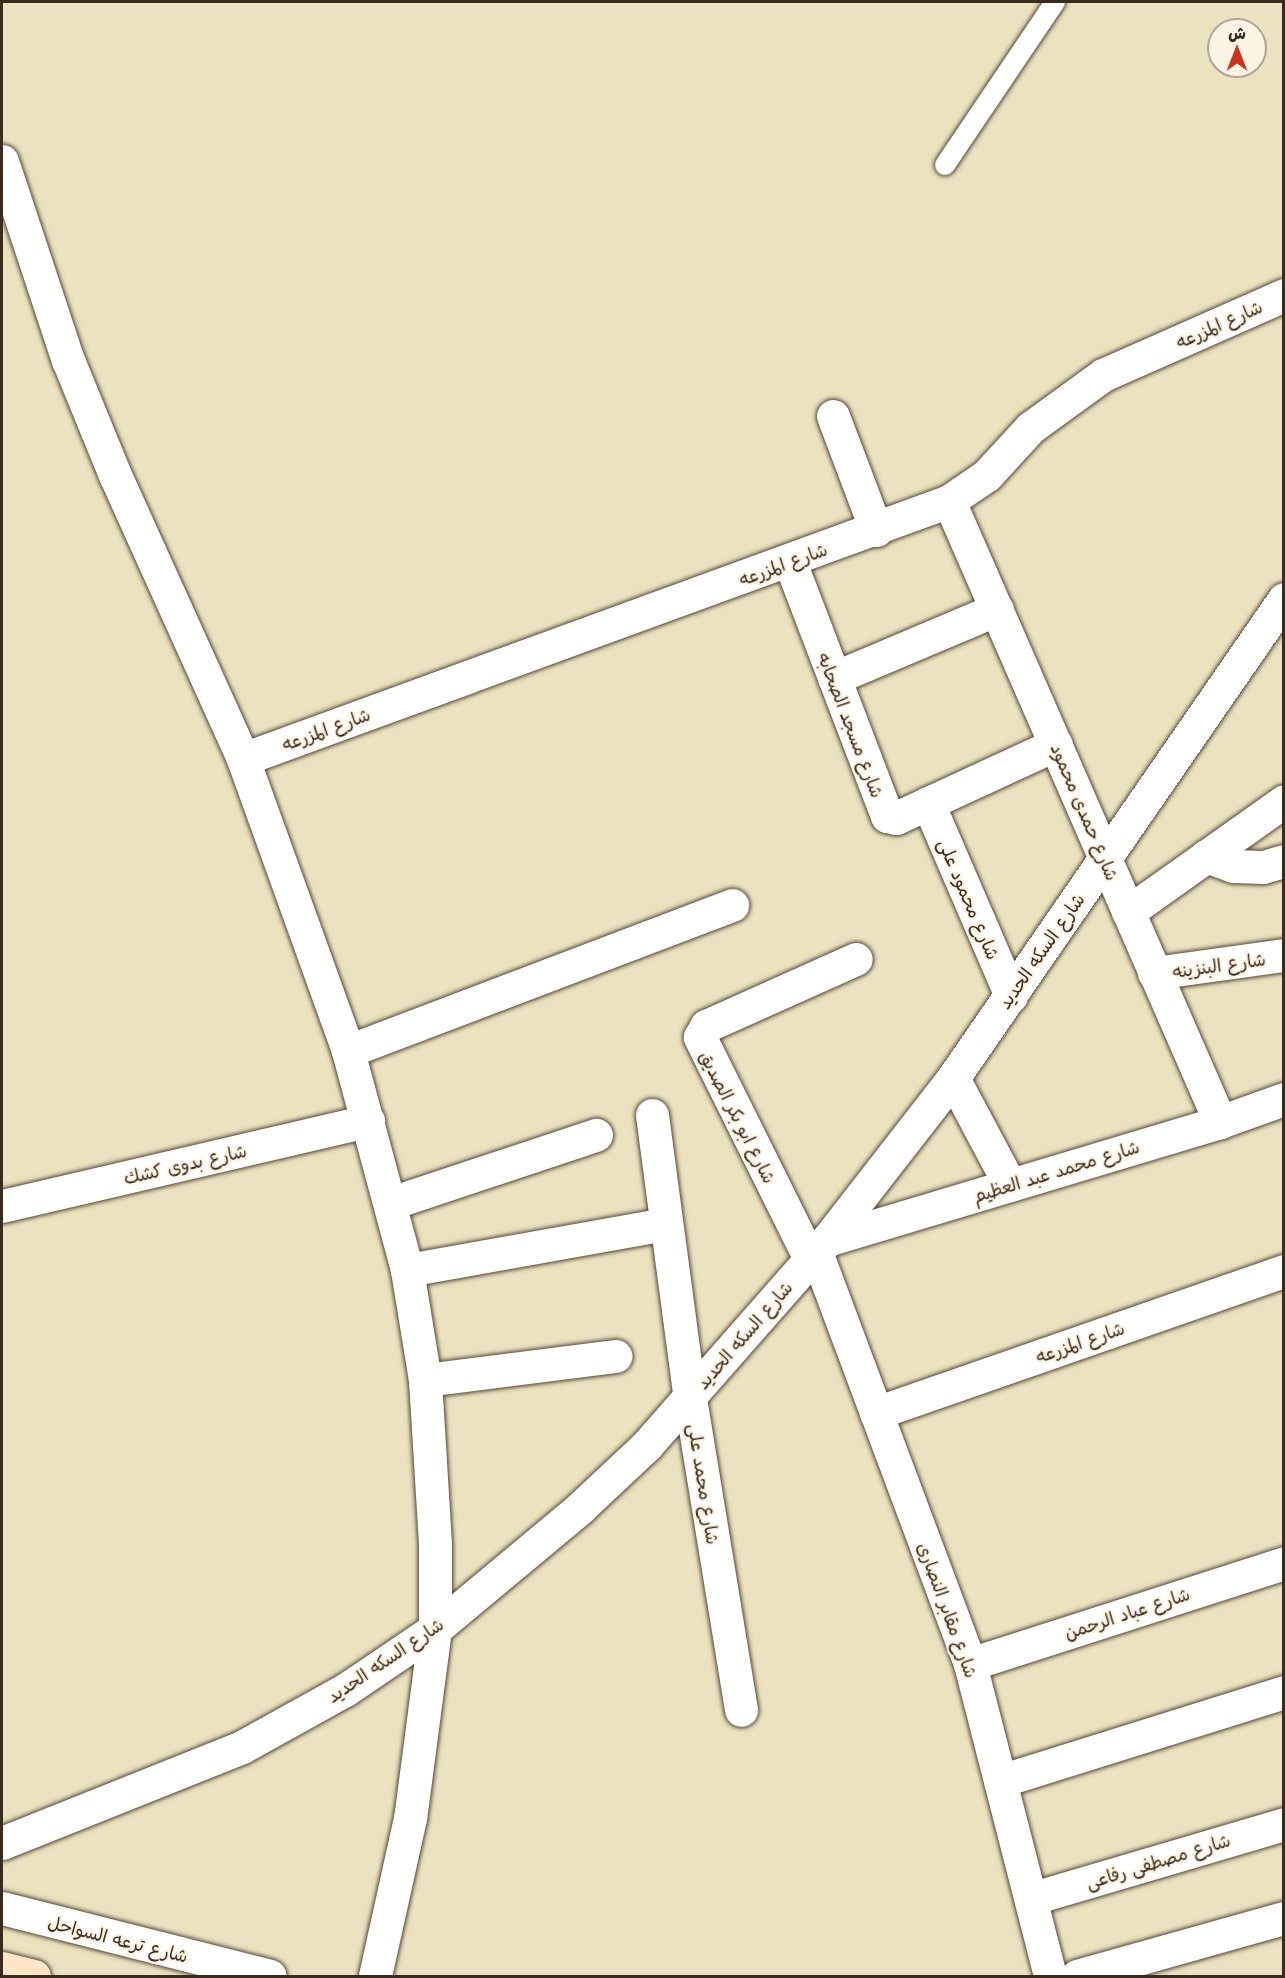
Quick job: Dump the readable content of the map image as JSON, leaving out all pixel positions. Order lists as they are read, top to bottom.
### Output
{
  "streets": {
    "street": [
      "شارع المزرعه",
      "شارع مسجد الصحابه",
      "شارع حمدى محمود",
      "شارع محمود على",
      "شارع السكه الحديد",
      "شارع البنزينه",
      "شارع ابو بكر الصديق",
      "شارع بدوى كشك",
      "شارع محمد عبد العظيم",
      "شارع محمد على",
      "شارع مقابر النصارى",
      "شارع عباد الرحمن",
      "شارع مصطفى رفاعى",
      "شارع ترعه السواحل"
    ]
  },
  "crossings": [
    ["شارع المزرعه", "شارع مسجد الصحابه"],
    ["شارع المزرعه", "شارع حمدى محمود"],
    ["شارع المزرعه", "شارع مقابر النصارى"],
    ["شارع مسجد الصحابه", "شارع حمدى محمود"],
    ["شارع مسجد الصحابه", "شارع محمود على"],
    ["شارع حمدى محمود", "شارع السكه الحديد"],
    ["شارع حمدى محمود", "شارع البنزينه"],
    ["شارع حمدى محمود", "شارع محمد عبد العظيم"],
    ["شارع محمود على", "شارع السكه الحديد"],
    ["شارع السكه الحديد", "شارع ابو بكر الصديق"],
    ["شارع السكه الحديد", "شارع محمد عبد العظيم"],
    ["شارع السكه الحديد", "شارع محمد على"],
    ["شارع السكه الحديد", "شارع مقابر النصارى"],
    ["شارع ابو بكر الصديق", "شارع محمد عبد العظيم"],
    ["شارع ابو بكر الصديق", "شارع مقابر النصارى"],
    ["شارع محمد عبد العظيم", "شارع مقابر النصارى"],
    ["شارع مقابر النصارى", "شارع عباد الرحمن"],
    ["شارع مقابر النصارى", "شارع مصطفى رفاعى"]
  ],
  "north": "top"
}
